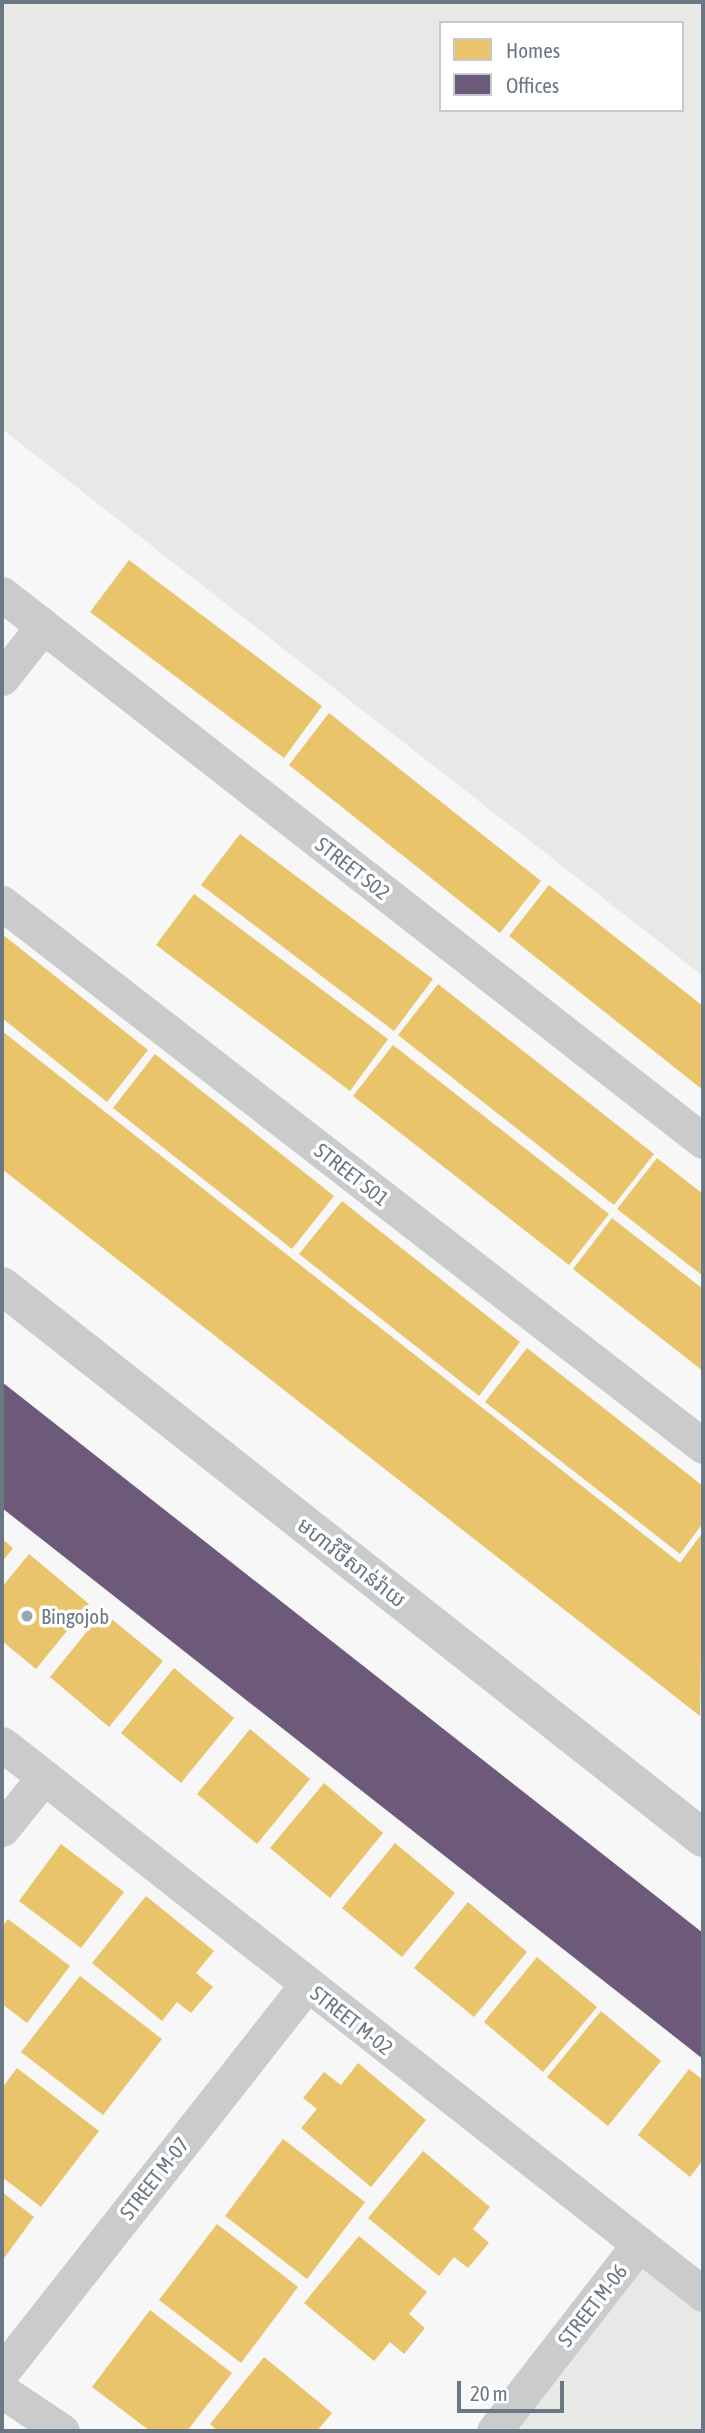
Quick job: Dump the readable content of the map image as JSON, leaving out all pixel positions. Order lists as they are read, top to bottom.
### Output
{
  "streets": {
    "street": [
      "STREET S02",
      "STREET S01",
      "មហាវិថីសាន់រ៉ាយ",
      "STREET M-02",
      "STREET M-07",
      "STREET M-06"
    ]
  },
  "crossings": [
    ["STREET M-02", "STREET M-07"],
    ["STREET M-02", "STREET M-06"]
  ],
  "places": ["Bingojob"],
  "legend": ["Homes", "Offices"],
  "scale_bar": "20 m"
}
